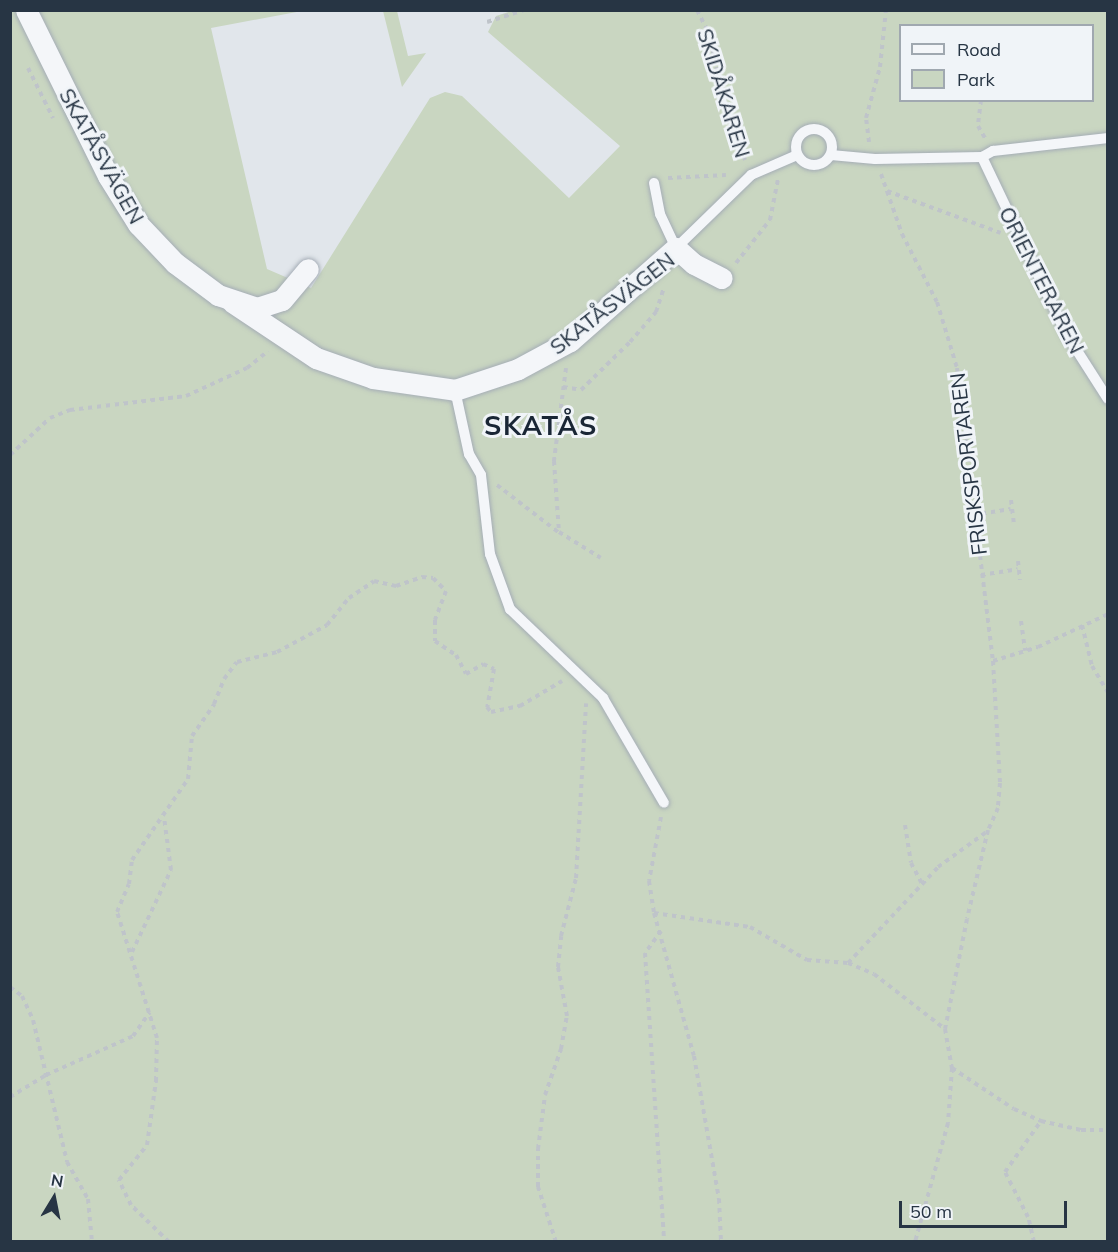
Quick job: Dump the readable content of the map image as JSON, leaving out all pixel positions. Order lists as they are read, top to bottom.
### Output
{
  "streets": {
    "street": ["SKATÅSVÄGEN"],
    "lane": ["ORIENTERAREN"],
    "path": ["SKIDÅKAREN", "FRISKSPORTAREN"]
  },
  "districts": ["SKATÅS"],
  "legend": ["Road", "Park"],
  "scale_bar": "50 m",
  "north": "top"
}
